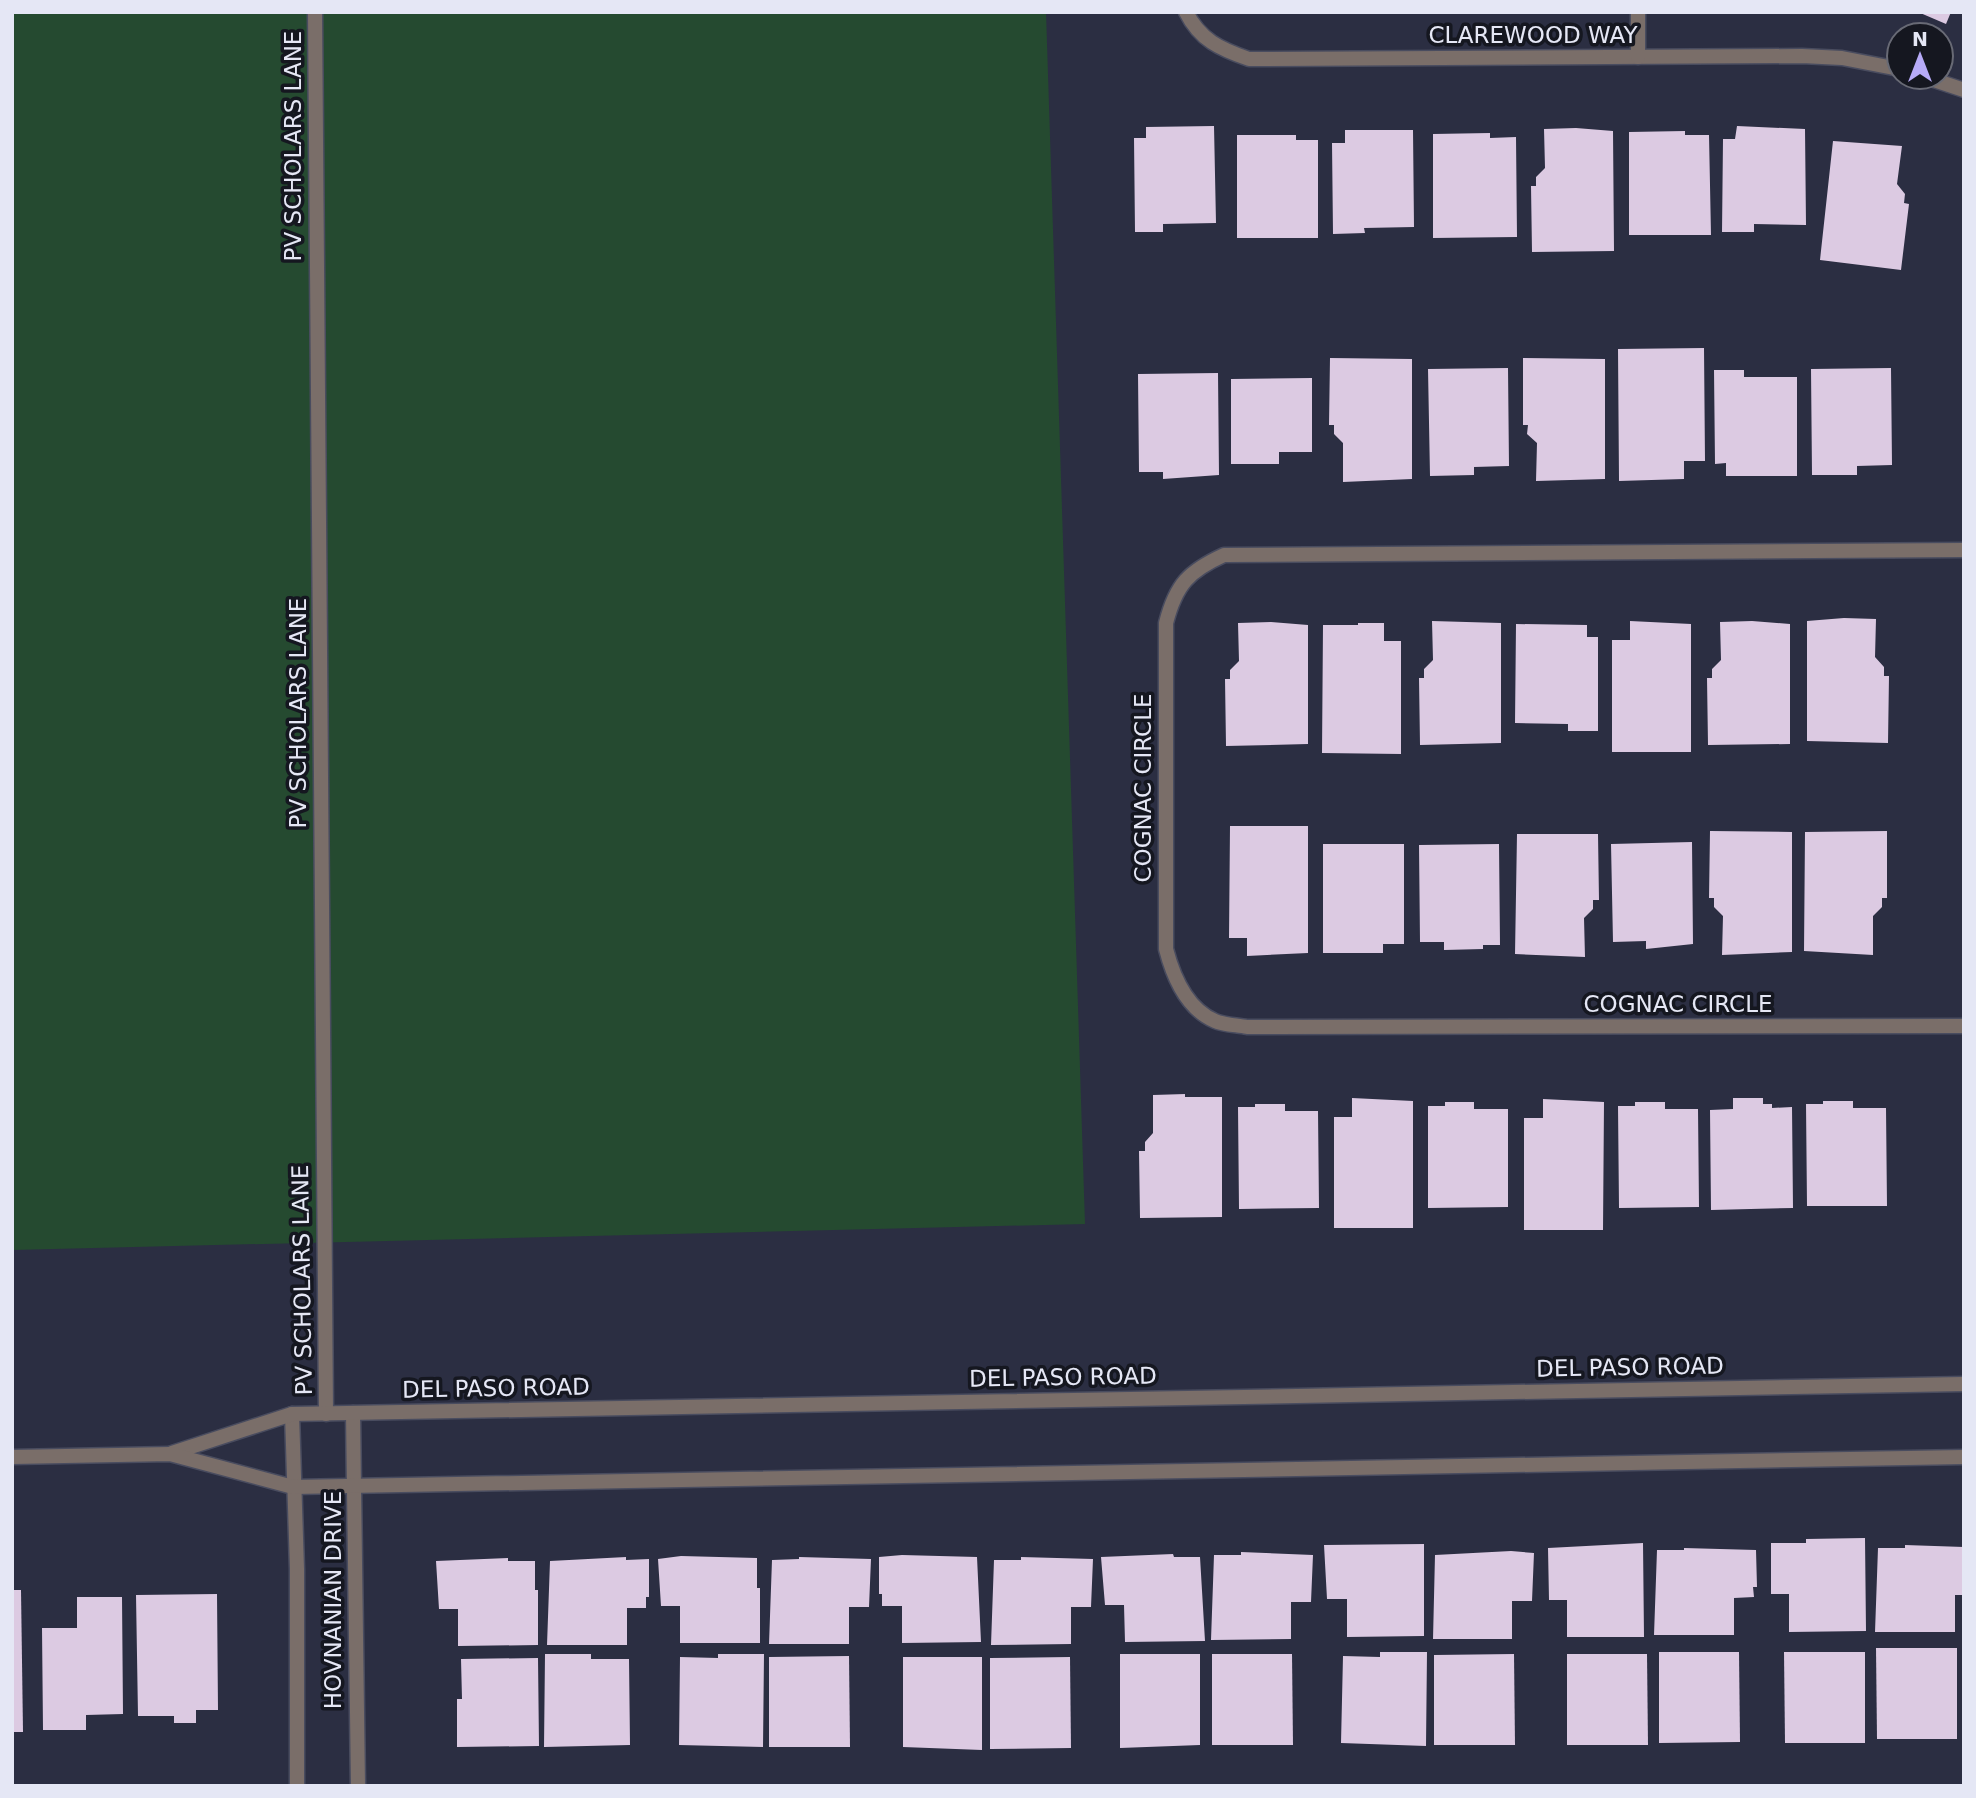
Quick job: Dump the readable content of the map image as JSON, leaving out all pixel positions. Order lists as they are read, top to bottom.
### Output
{
  "streets": {
    "street": [
      "CLAREWOOD WAY",
      "PV SCHOLARS LANE",
      "COGNAC CIRCLE",
      "DEL PASO ROAD",
      "HOVNANIAN DRIVE"
    ]
  },
  "crossings": [
    ["PV SCHOLARS LANE", "DEL PASO ROAD"],
    ["DEL PASO ROAD", "HOVNANIAN DRIVE"]
  ],
  "north": "top"
}
